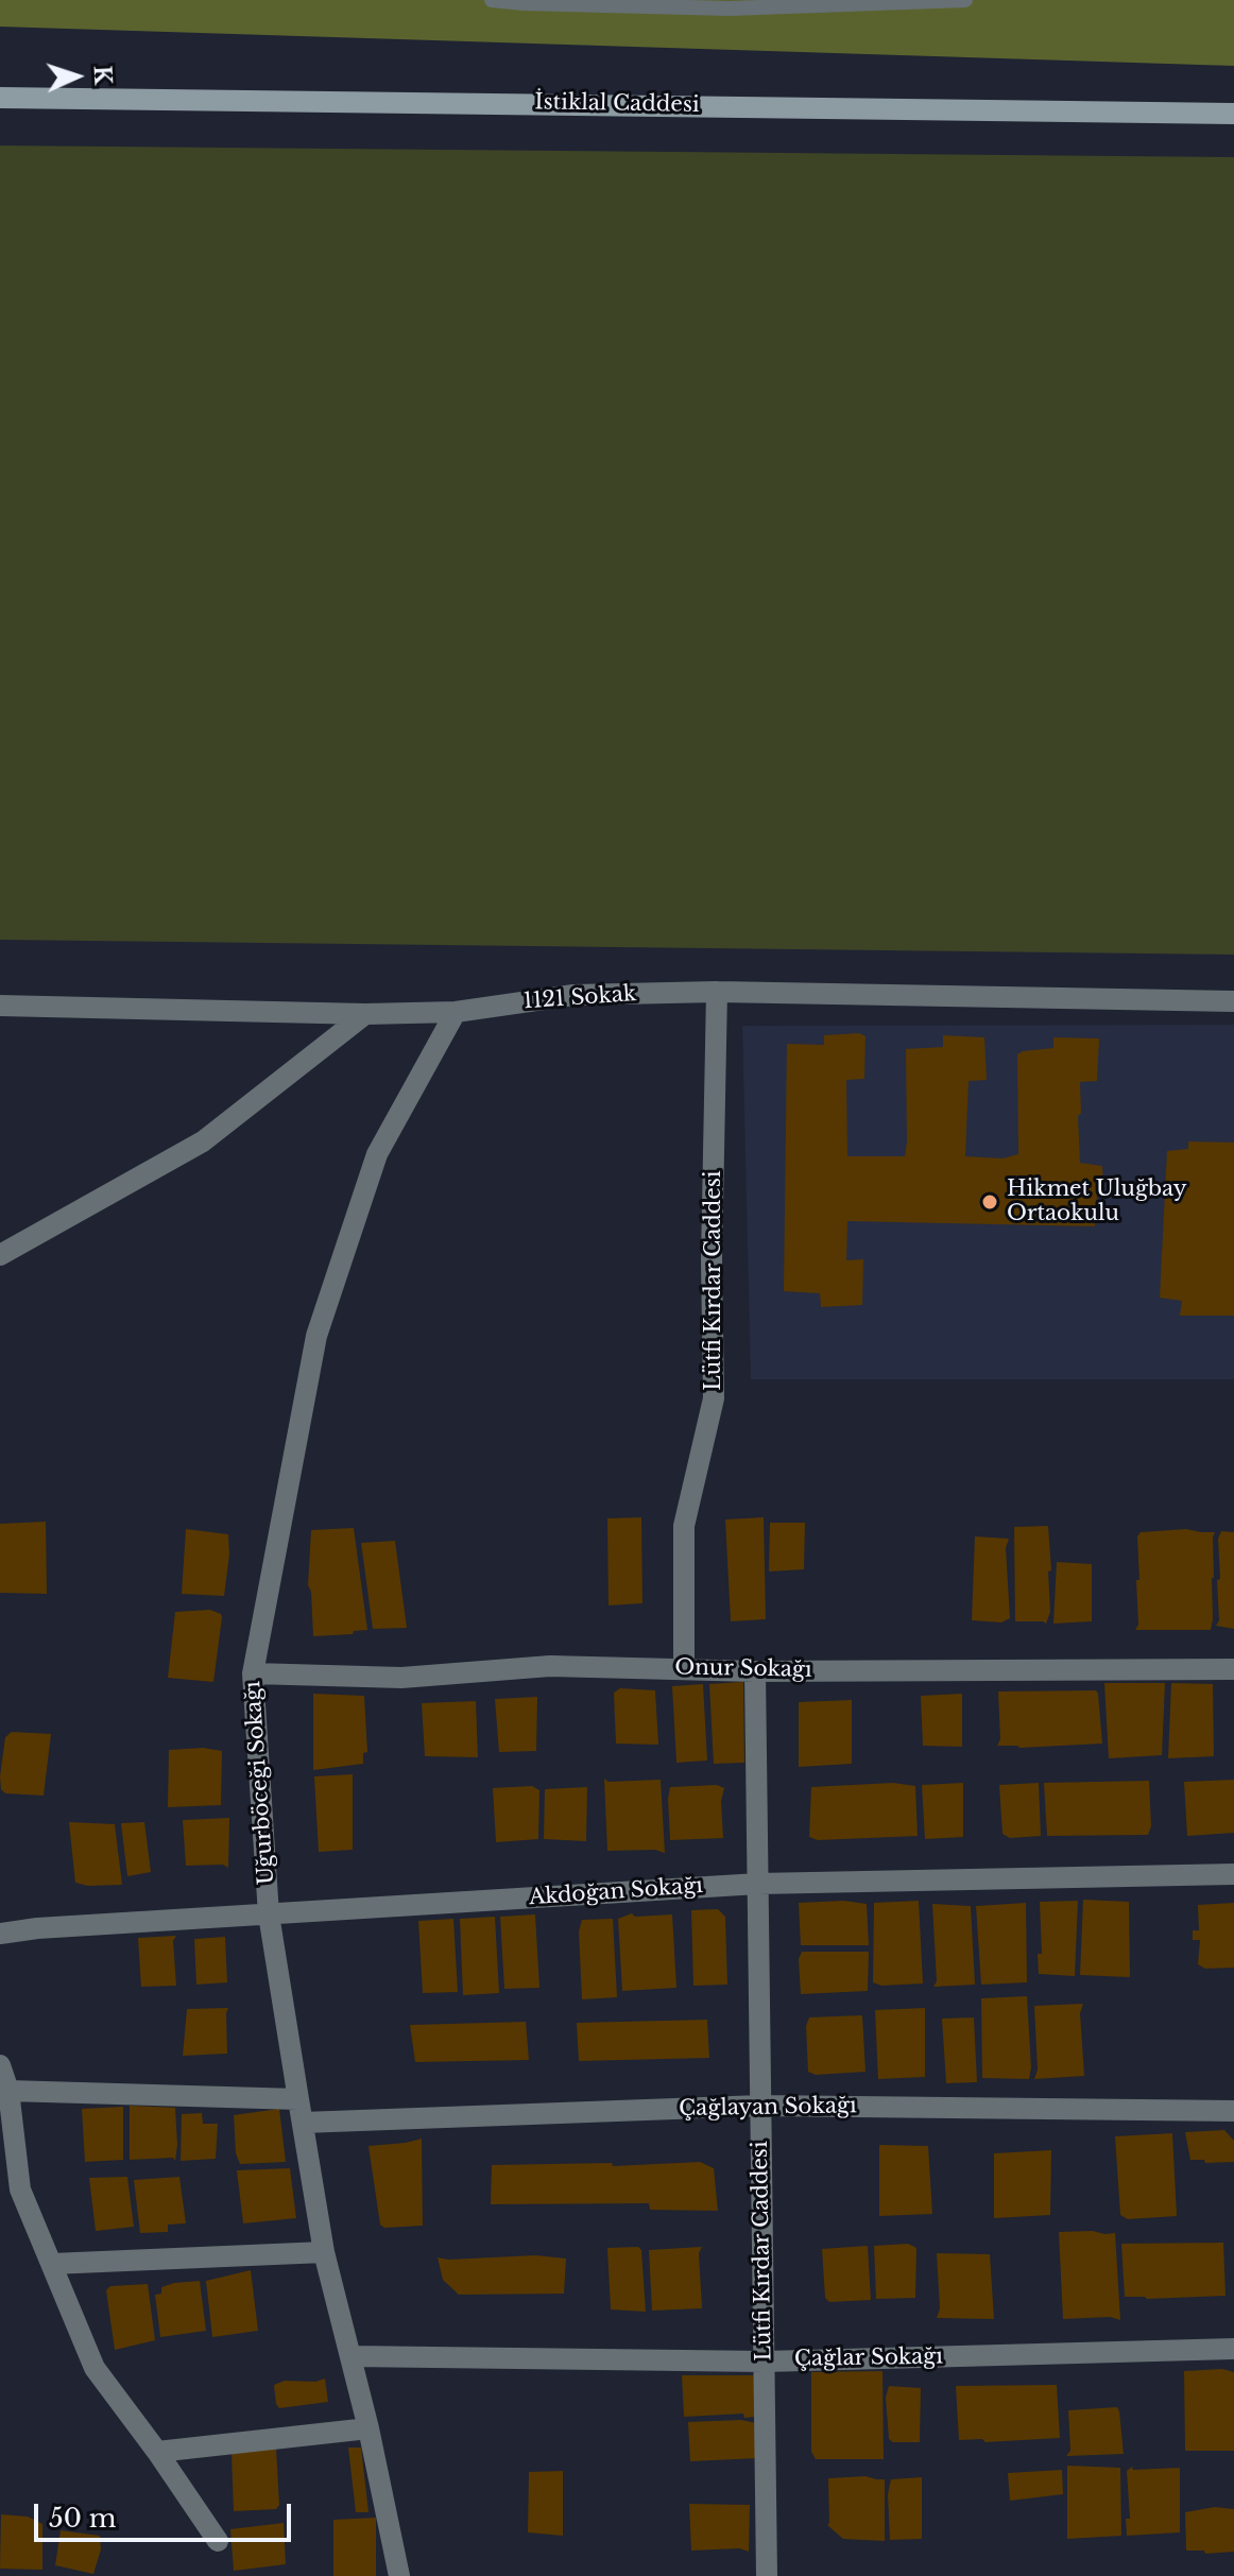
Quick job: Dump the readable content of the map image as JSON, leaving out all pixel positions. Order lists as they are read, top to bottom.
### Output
{
  "streets": {
    "main road": ["İstiklal Caddesi"],
    "street": [
      "1121 Sokak",
      "Lütfi Kırdar Caddesi",
      "Onur Sokağı",
      "Uğurböceği Sokağı",
      "Akdoğan Sokağı",
      "Çağlayan Sokağı",
      "Çağlar Sokağı"
    ]
  },
  "crossings": [
    ["1121 Sokak", "Lütfi Kırdar Caddesi"],
    ["1121 Sokak", "Uğurböceği Sokağı"],
    ["Lütfi Kırdar Caddesi", "Onur Sokağı"],
    ["Lütfi Kırdar Caddesi", "Akdoğan Sokağı"],
    ["Lütfi Kırdar Caddesi", "Çağlayan Sokağı"],
    ["Lütfi Kırdar Caddesi", "Çağlar Sokağı"],
    ["Onur Sokağı", "Uğurböceği Sokağı"],
    ["Uğurböceği Sokağı", "Akdoğan Sokağı"],
    ["Uğurböceği Sokağı", "Çağlayan Sokağı"],
    ["Uğurböceği Sokağı", "Çağlar Sokağı"]
  ],
  "places": ["Hikmet Uluğbay Ortaokulu"],
  "scale_bar": "50 m",
  "north": "right"
}
